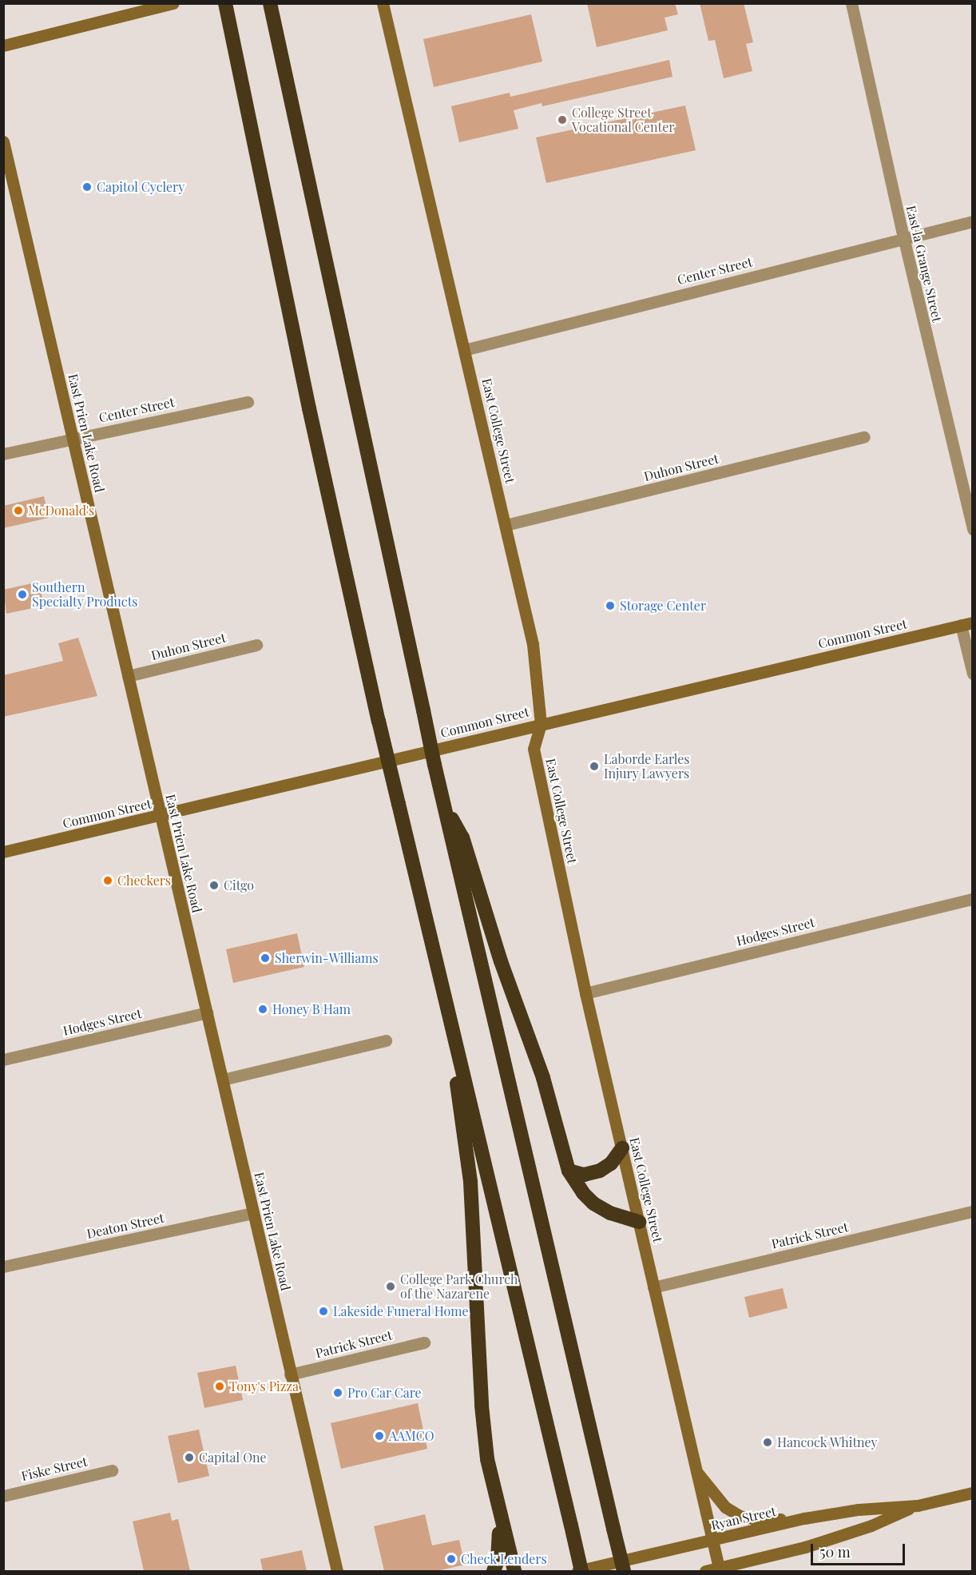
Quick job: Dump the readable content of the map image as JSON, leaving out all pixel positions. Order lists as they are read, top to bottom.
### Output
{
  "streets": {
    "street": [
      "East la Grange Street",
      "Center Street",
      "East College Street",
      "East Prien Lake Road",
      "Duhon Street",
      "Common Street",
      "Hodges Street",
      "Deaton Street",
      "Patrick Street",
      "Fiske Street",
      "Ryan Street"
    ]
  },
  "crossings": [
    ["East la Grange Street", "Center Street"],
    ["Center Street", "East College Street"],
    ["Center Street", "East Prien Lake Road"],
    ["East College Street", "Duhon Street"],
    ["East College Street", "Common Street"],
    ["East College Street", "Hodges Street"],
    ["East College Street", "Patrick Street"],
    ["East College Street", "Ryan Street"],
    ["East Prien Lake Road", "Duhon Street"],
    ["East Prien Lake Road", "Common Street"],
    ["East Prien Lake Road", "Hodges Street"],
    ["East Prien Lake Road", "Deaton Street"],
    ["East Prien Lake Road", "Patrick Street"]
  ],
  "places": [
    "College Street Vocational Center",
    "Capitol Cyclery",
    "McDonald's",
    "Southern Specialty Products",
    "Storage Center",
    "Laborde Earles Injury Lawyers",
    "Checkers",
    "Citgo",
    "Sherwin-Williams",
    "Honey B Ham",
    "College Park Church of the Nazarene",
    "Lakeside Funeral Home",
    "Tony's Pizza",
    "Pro Car Care",
    "AAMCO",
    "Hancock Whitney",
    "Capital One",
    "Check Lenders"
  ],
  "scale_bar": "50 m"
}
